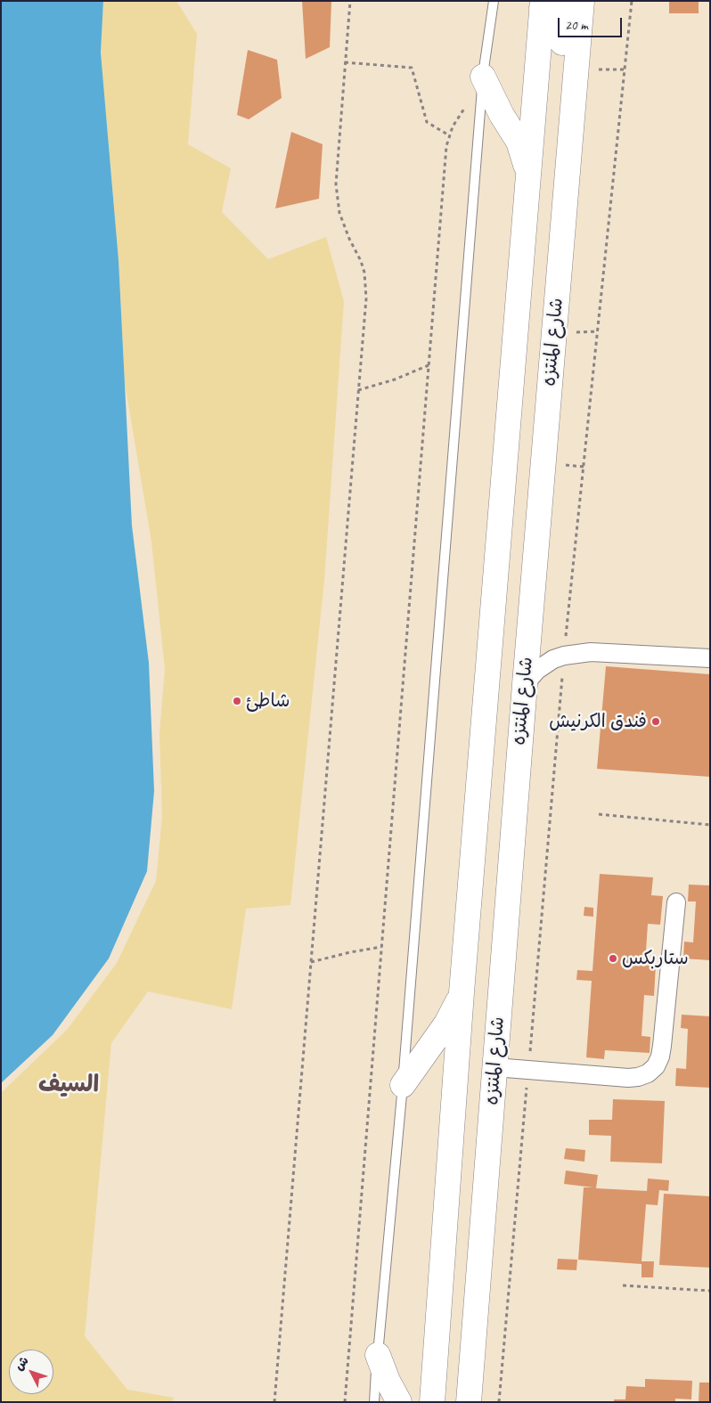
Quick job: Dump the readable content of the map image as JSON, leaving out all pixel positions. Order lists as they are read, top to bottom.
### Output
{
  "streets": {
    "main road": ["شارع المنتزه"]
  },
  "districts": ["السيف"],
  "places": ["شاطئ", "فندق الكرنيش", "ستاربكس"],
  "scale_bar": "20 m",
  "north": "top left"
}
